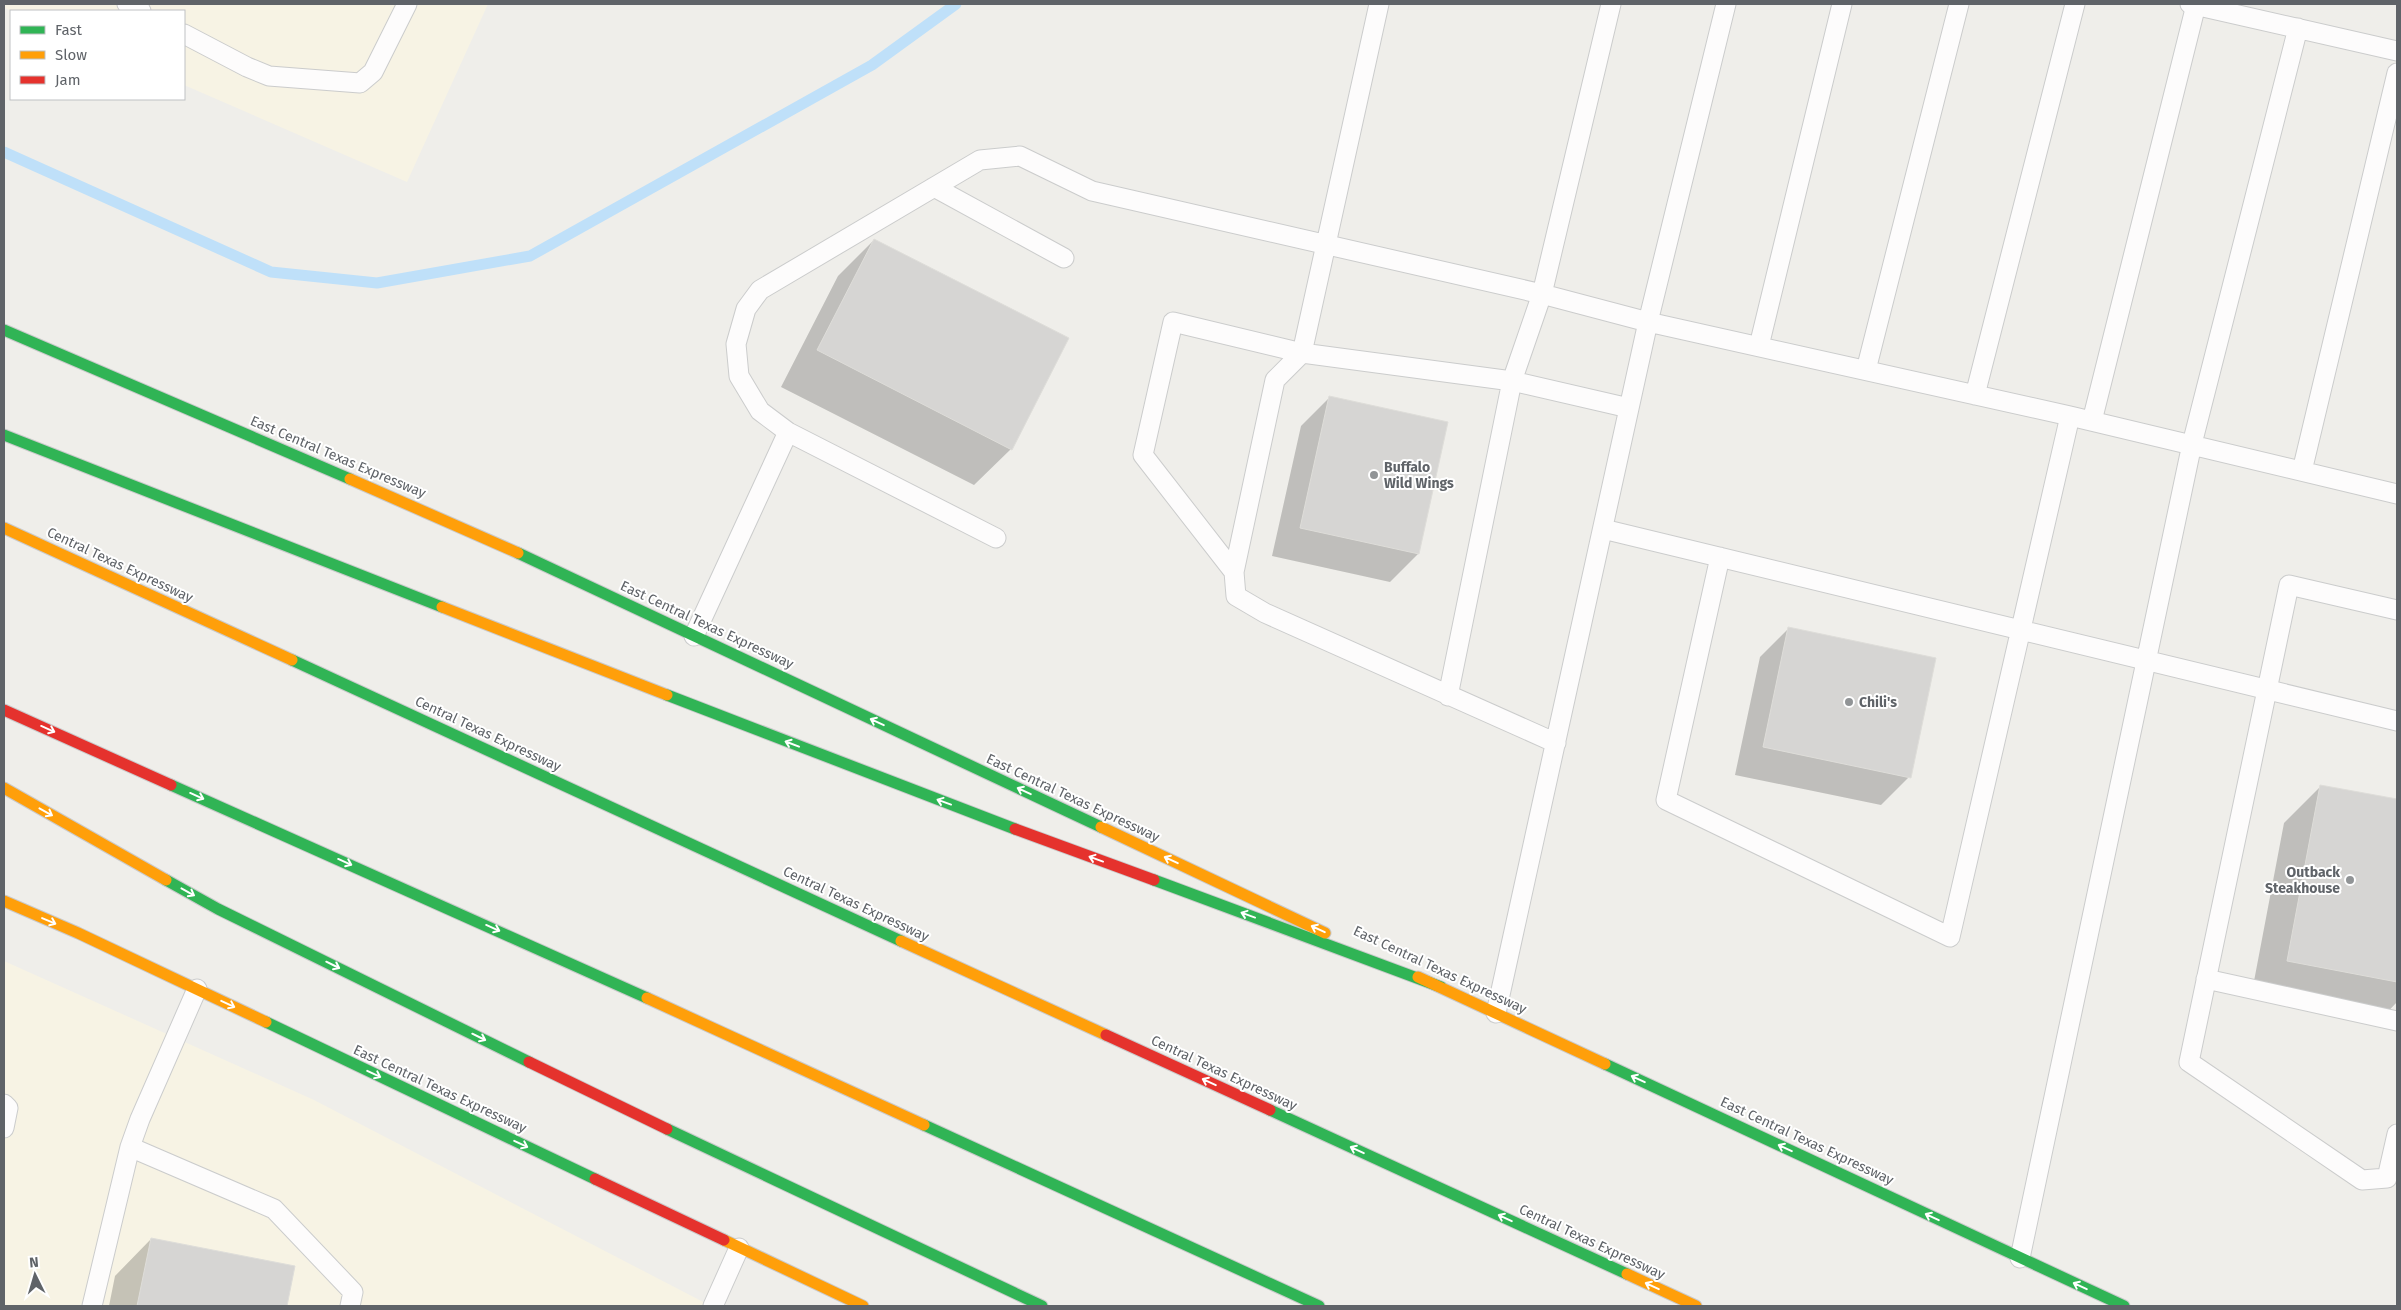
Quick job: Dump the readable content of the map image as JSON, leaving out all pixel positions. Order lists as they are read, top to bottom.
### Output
{
  "streets": {
    "main road": ["East Central Texas Expressway", "Central Texas Expressway"]
  },
  "one_way": ["Central Texas Expressway"],
  "places": ["Buffalo Wild Wings", "Chili's", "Outback Steakhouse"],
  "legend": ["Fast", "Slow", "Jam"],
  "north": "top"
}
